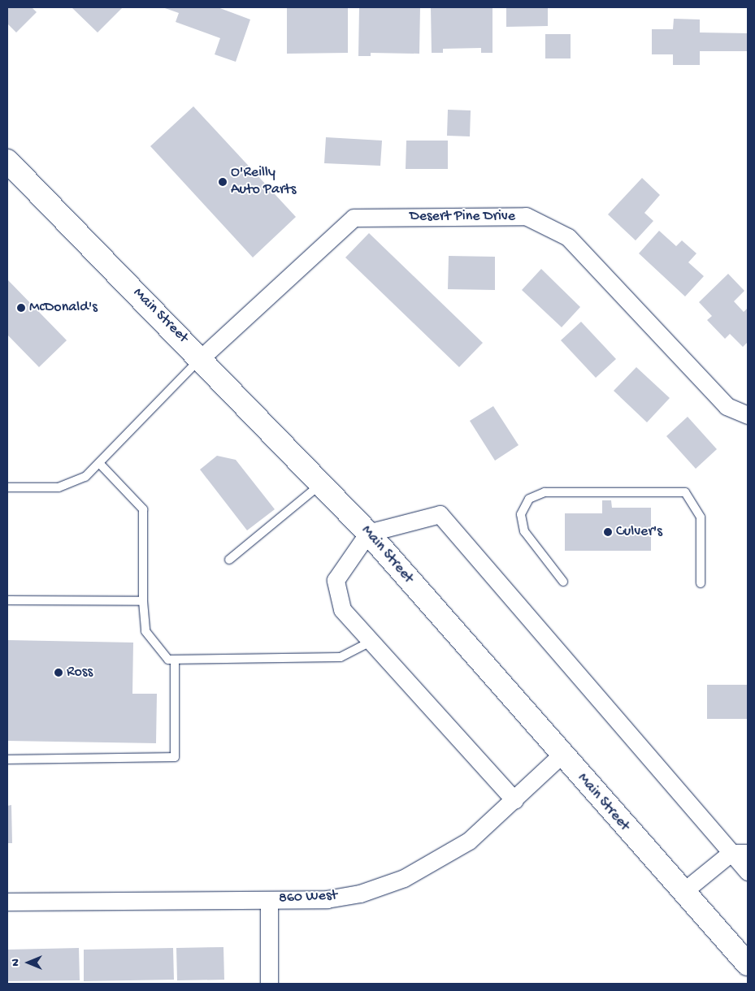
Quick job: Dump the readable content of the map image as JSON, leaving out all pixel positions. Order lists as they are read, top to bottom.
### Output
{
  "streets": {
    "main road": ["Main Street"],
    "street": ["Desert Pine Drive", "860 West"]
  },
  "crossings": [
    ["Desert Pine Drive", "Main Street"],
    ["Main Street", "860 West"]
  ],
  "places": [
    "O'Reilly Auto Parts",
    "McDonald's",
    "Culver's",
    "Ross"
  ],
  "north": "left"
}
